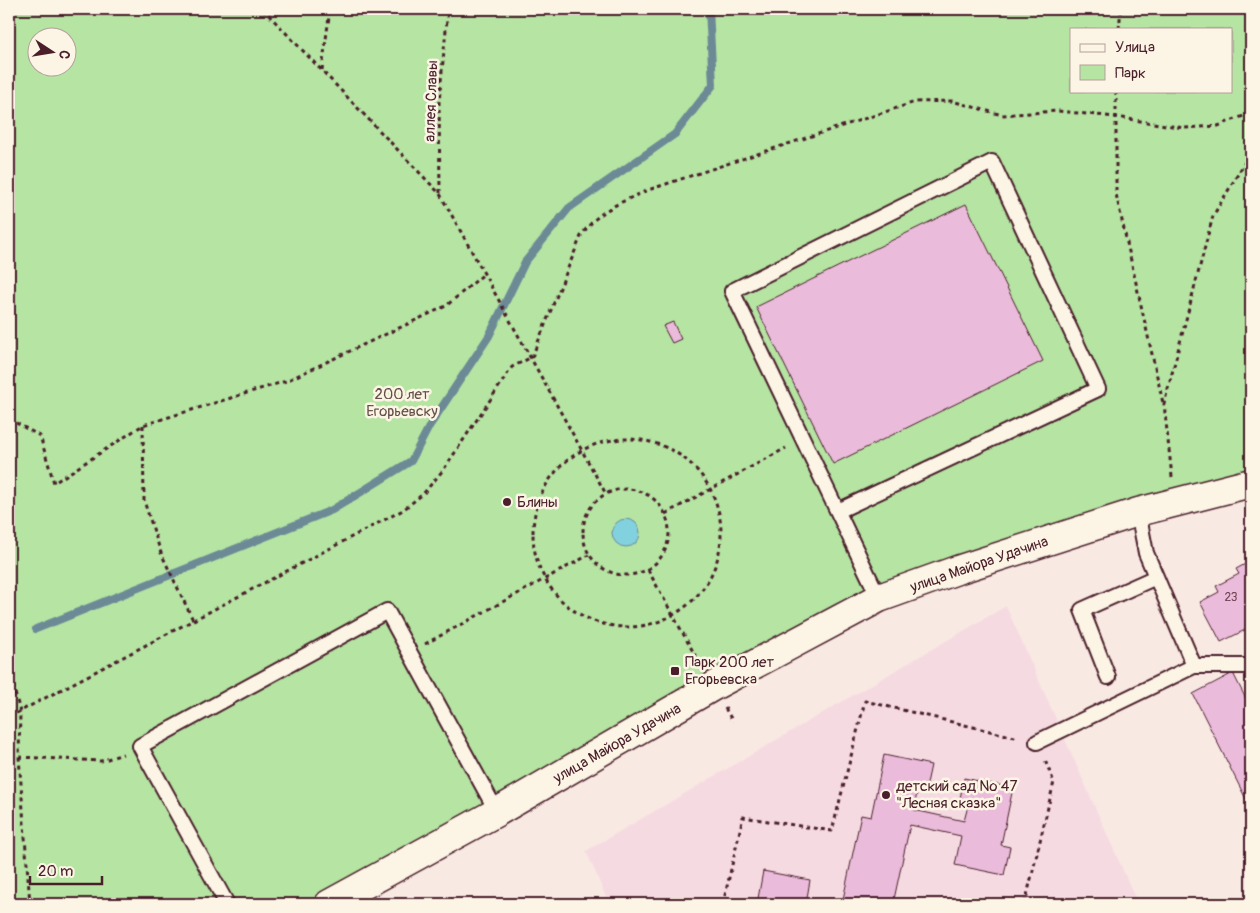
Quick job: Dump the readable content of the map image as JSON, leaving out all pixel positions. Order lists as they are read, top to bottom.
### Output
{
  "streets": {
    "street": ["улица Майора Удачина"],
    "path": ["аллея Славы"]
  },
  "parks": ["200 лет Егорьевску"],
  "places": {
    "other": ["Блины", "детский сад № 47 \"Лесная сказка\""],
    "transit": ["Парк 200 лет Егорьевска"]
  },
  "house_numbers": ["23"],
  "legend": ["Улица", "Парк"],
  "scale_bar": "20 m",
  "north": "right"
}
